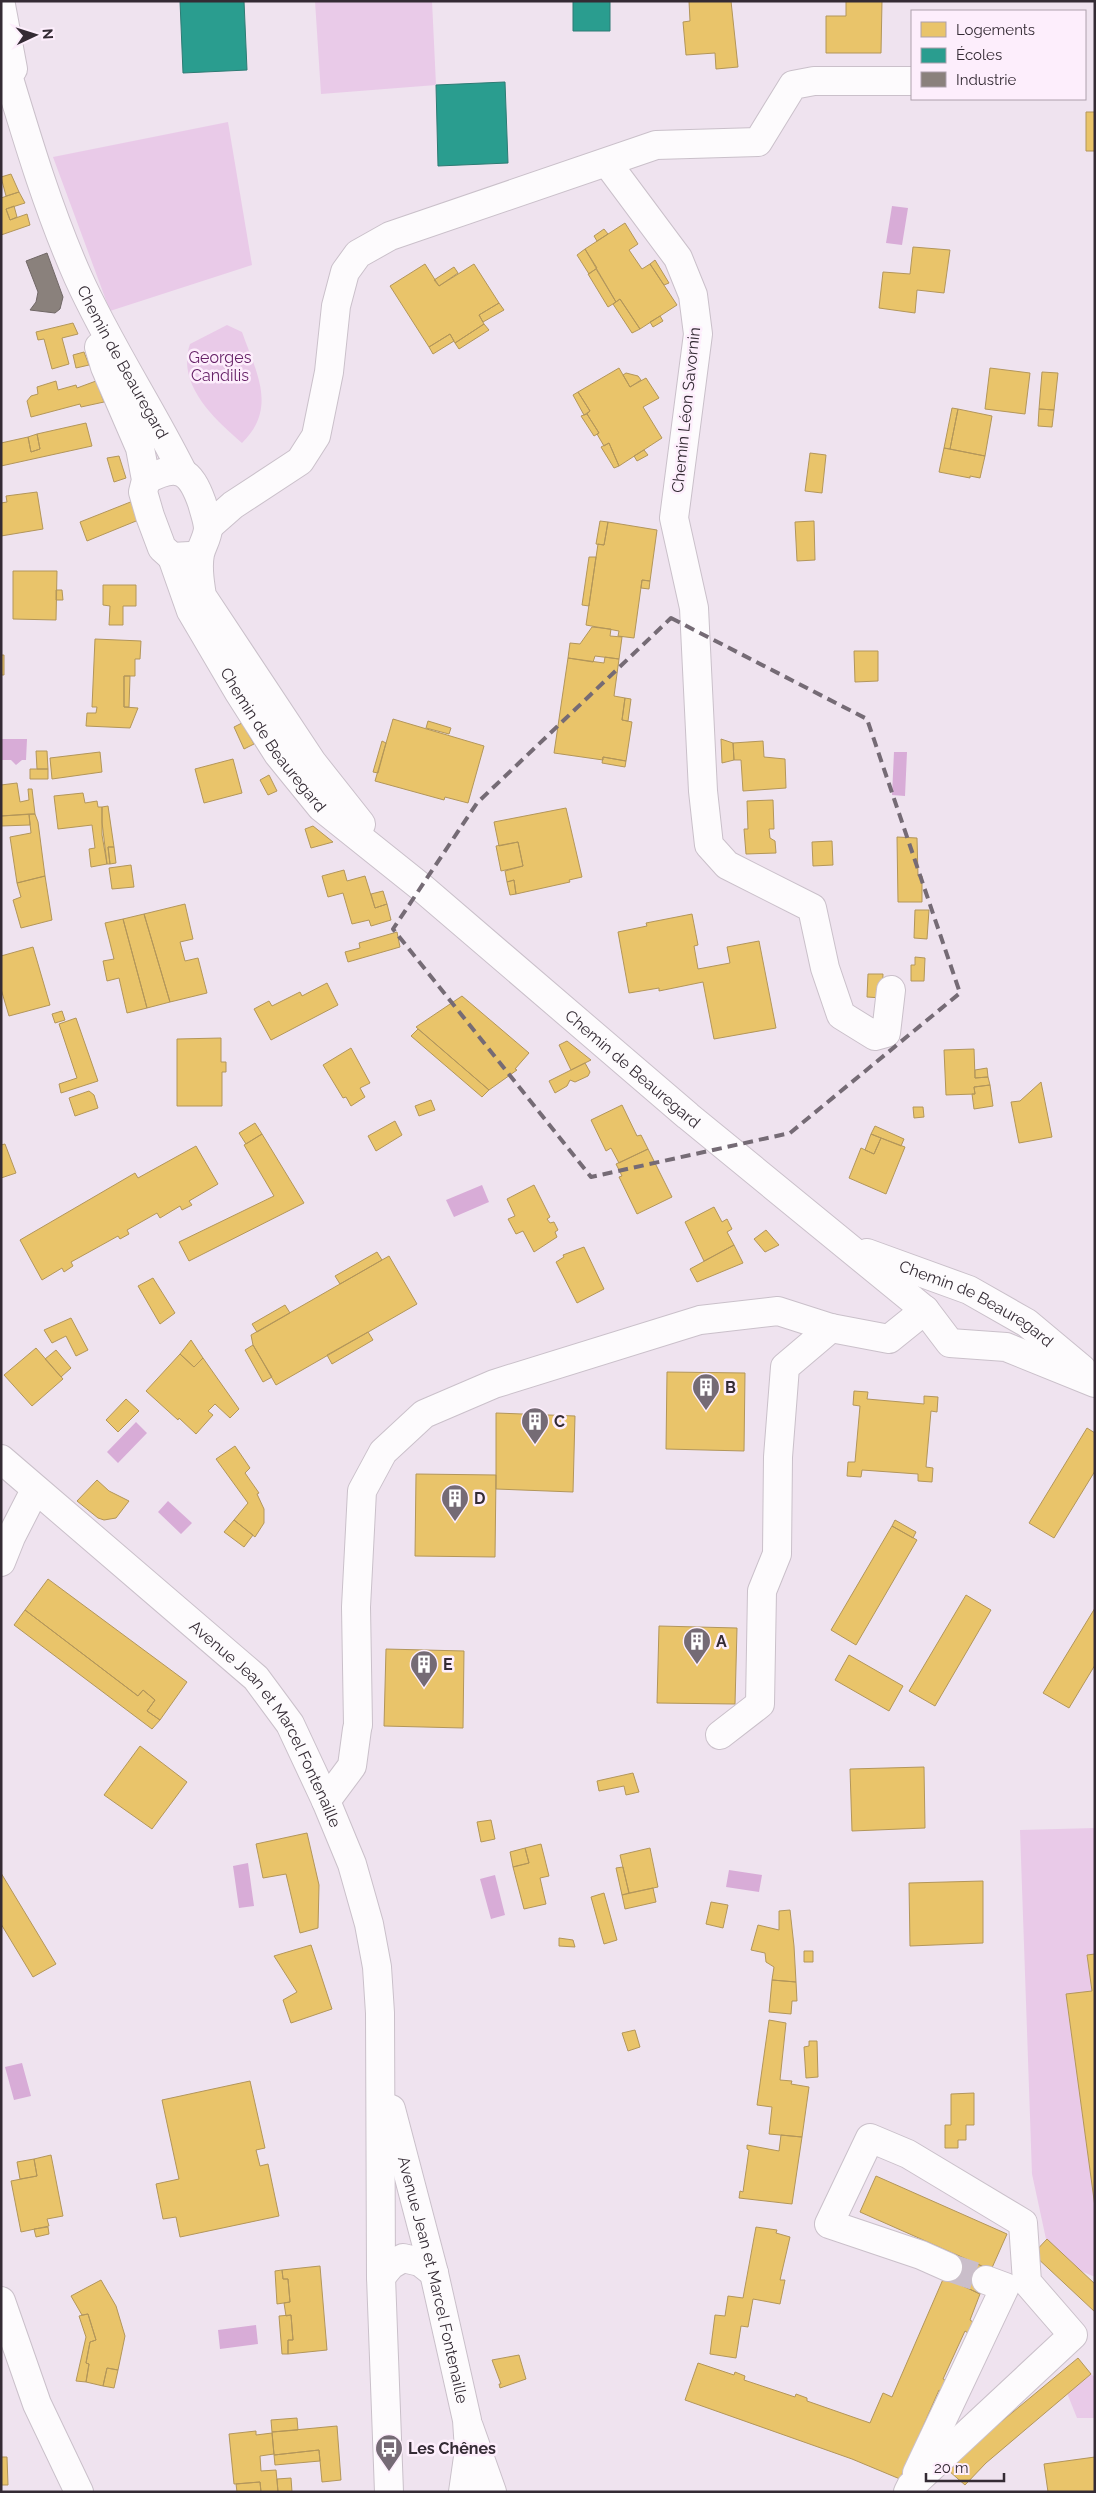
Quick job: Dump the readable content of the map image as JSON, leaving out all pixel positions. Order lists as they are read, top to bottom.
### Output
{
  "streets": {
    "street": ["Chemin de Beauregard", "Chemin Léon Savornin", "Avenue Jean et Marcel Fontenaille"]
  },
  "parks": ["Georges Candilis"],
  "places": {
    "building": [
      "B",
      "C",
      "D",
      "A",
      "E"
    ],
    "bus stop": ["Les Chênes"]
  },
  "legend": ["Logements", "Écoles", "Industrie"],
  "scale_bar": "20 m",
  "north": "right"
}
